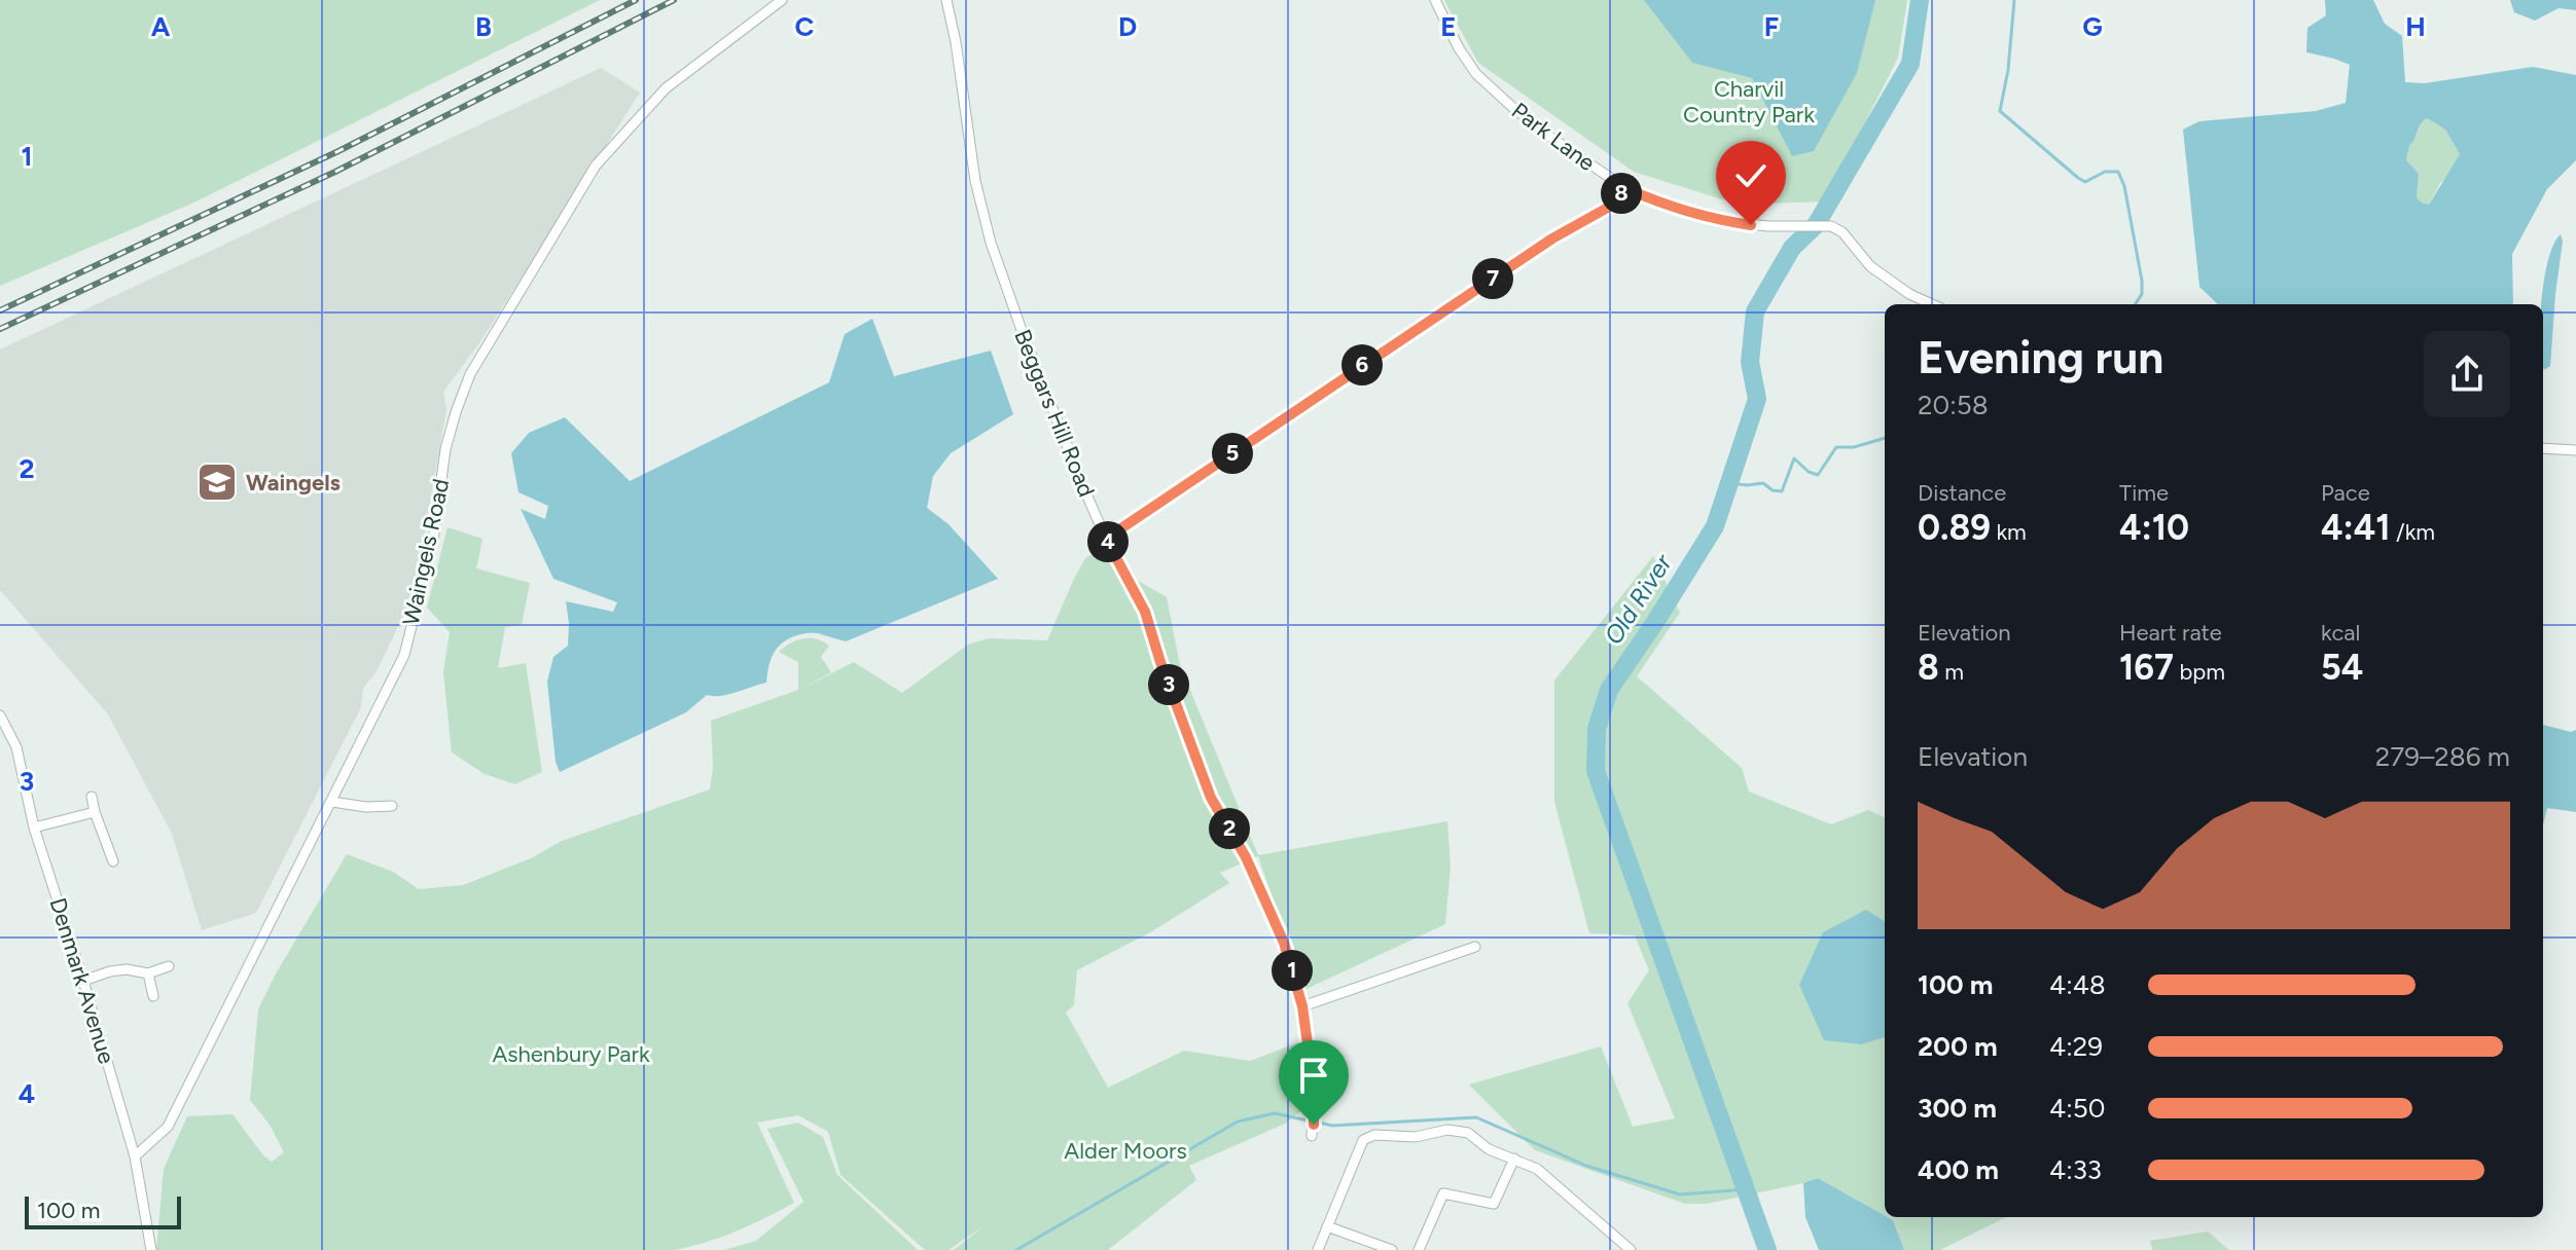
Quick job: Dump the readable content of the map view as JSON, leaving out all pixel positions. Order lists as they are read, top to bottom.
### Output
{
  "streets": {
    "street": [
      "Park Lane",
      "Beggars Hill Road",
      "Waingels Road",
      "Denmark Avenue"
    ]
  },
  "crossings": [
    ["Waingels Road", "Denmark Avenue"]
  ],
  "water": ["Old River"],
  "parks": ["Charvil Country Park", "Ashenbury Park", "Alder Moors"],
  "places": {
    "school or university": ["Waingels"]
  },
  "scale_bar": "100 m",
  "page": {
    "pins": [
      "8",
      "7",
      "6",
      "5",
      "4",
      "3",
      "2",
      "1"
    ],
    "heading": ["Evening run", "20:58"],
    "stats": [
      ["Distance", "0.89 km"],
      ["Time", "4:10"],
      ["Pace", "4:41 /km"],
      ["Elevation", "8 m"],
      ["Heart rate", "167 bpm"],
      ["kcal", "54"]
    ],
    "chart": ["Elevation", "279–286 m"],
    "list": [
      {
        "name": "100 m",
        "note": "4:48"
      },
      {
        "name": "200 m",
        "note": "4:29"
      },
      {
        "name": "300 m",
        "note": "4:50"
      },
      {
        "name": "400 m",
        "note": "4:33"
      }
    ],
    "scale": "100 m"
  },
  "grid": {
    "columns": [
      "A",
      "B",
      "C",
      "D",
      "E",
      "F",
      "G",
      "H"
    ],
    "rows": [
      "1",
      "2",
      "3",
      "4"
    ]
  }
}
